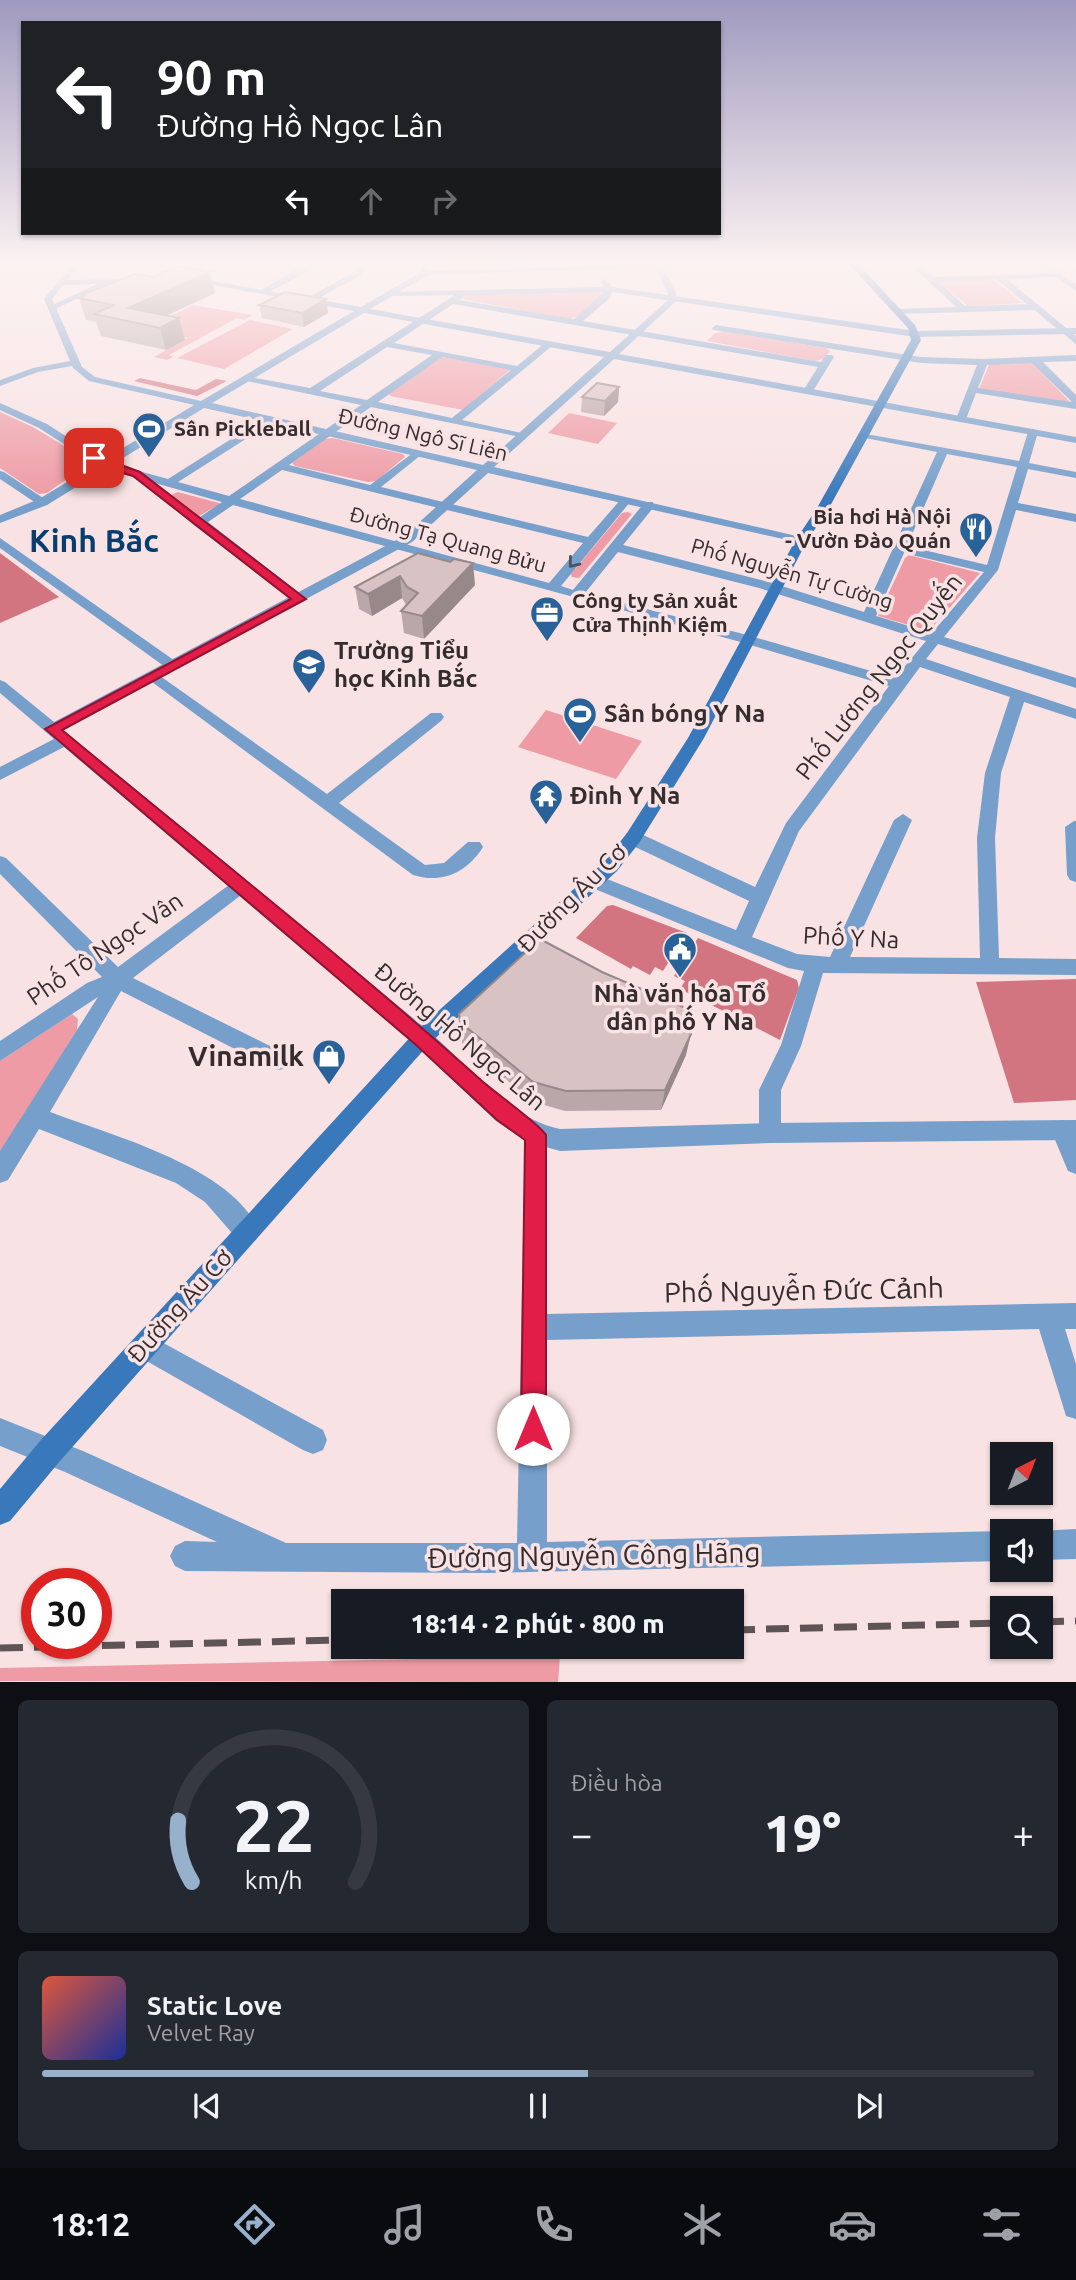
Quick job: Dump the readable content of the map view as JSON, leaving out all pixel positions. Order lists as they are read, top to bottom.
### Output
{
  "streets": {
    "main road": ["Đường Âu Cơ"],
    "street": [
      "Đường Ngô Sĩ Liên",
      "Đường Tạ Quang Bửu",
      "Phố Nguyễn Tự Cường",
      "Phố Lương Ngọc Quyến",
      "Phố Y Na",
      "Phố Tô Ngọc Vân",
      "Đường Hồ Ngọc Lân",
      "Phố Nguyễn Đức Cảnh",
      "Đường Nguyễn Công Hãng"
    ]
  },
  "crossings": [
    ["Đường Ngô Sĩ Liên", "Đường Âu Cơ"],
    ["Đường Tạ Quang Bửu", "Phố Lương Ngọc Quyến"],
    ["Đường Tạ Quang Bửu", "Đường Âu Cơ"],
    ["Phố Nguyễn Tự Cường", "Phố Lương Ngọc Quyến"],
    ["Phố Nguyễn Tự Cường", "Đường Âu Cơ"],
    ["Phố Lương Ngọc Quyến", "Phố Y Na"],
    ["Đường Âu Cơ", "Phố Y Na"],
    ["Đường Âu Cơ", "Đường Hồ Ngọc Lân"],
    ["Phố Tô Ngọc Vân", "Đường Hồ Ngọc Lân"]
  ],
  "districts": ["Kinh Bắc"],
  "places": {
    "sports": ["Sân Pickleball", "Sân bóng Y Na"],
    "restaurant": ["Bia hơi Hà Nội - Vườn Đào Quán"],
    "office": ["Công ty Sản xuất Cửa Thịnh Kiệm"],
    "school or university": ["Trường Tiểu học Kinh Bắc"],
    "temple": ["Đình Y Na"],
    "public building": ["Nhà văn hóa Tổ dân phố Y Na"],
    "shop": ["Vinamilk"]
  },
  "north": "top right",
  "page": {
    "turn": ["90 m", "Đường Hồ Ngọc Lân"],
    "limit": "30",
    "trip": "18:14 · 2 phút · 800 m",
    "tile": "Điều hòa",
    "heat": ["−", "19°", "+"],
    "song": ["Static Love", "Velvet Ray"],
    "tabs": "18:12",
    "gauge": ["22", "km/h"]
  }
}
